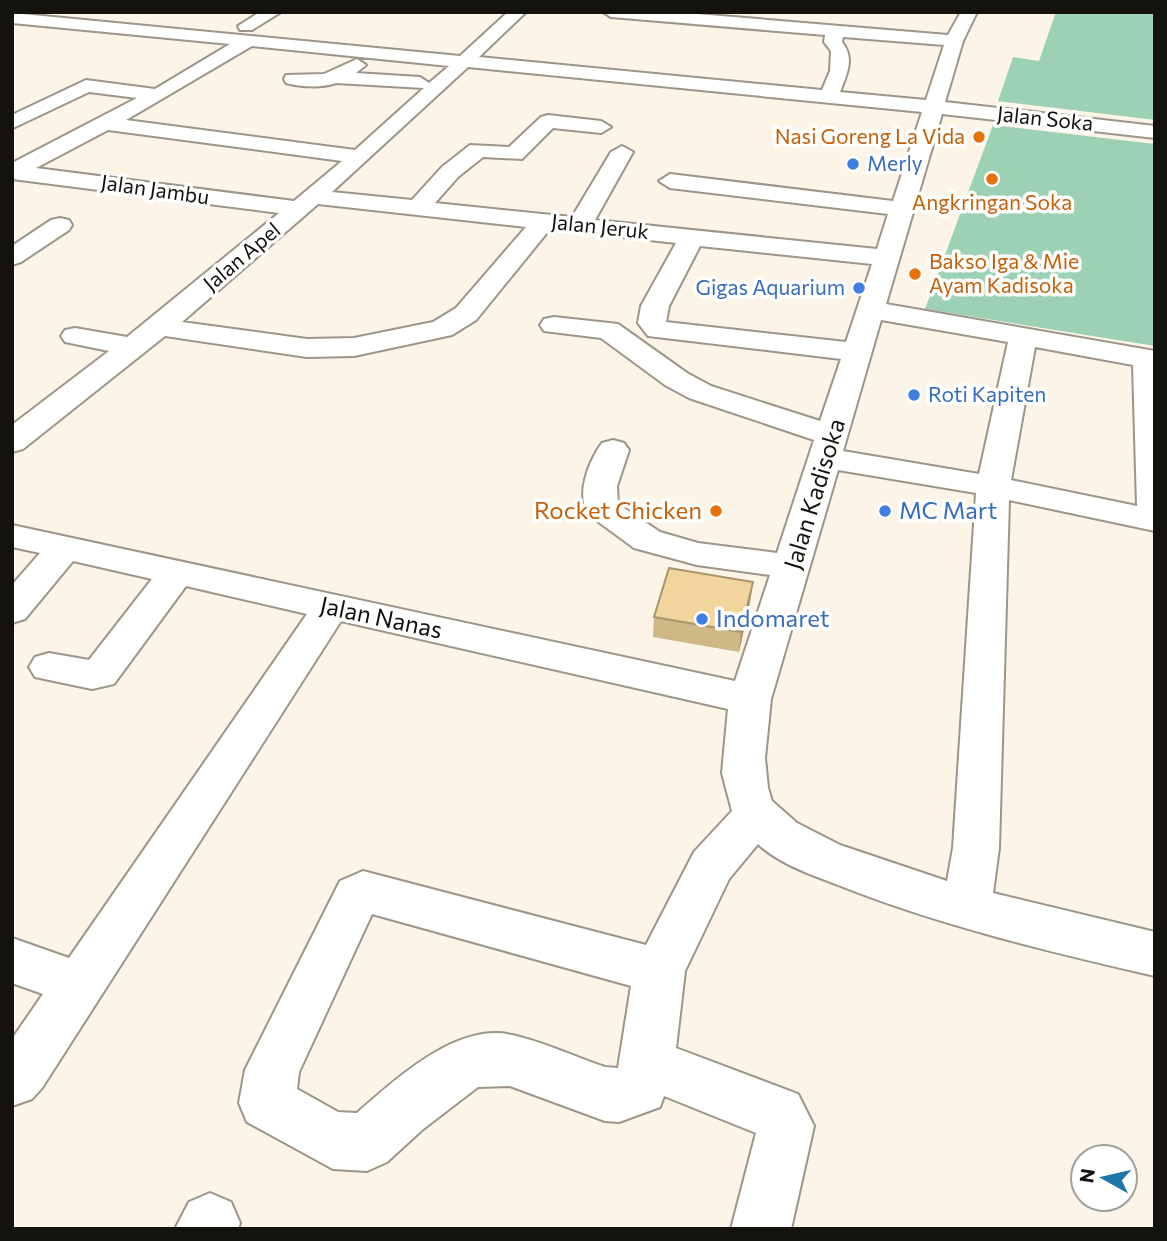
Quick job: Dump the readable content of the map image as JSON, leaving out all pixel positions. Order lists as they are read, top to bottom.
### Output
{
  "streets": {
    "street": [
      "Jalan Soka",
      "Jalan Jambu",
      "Jalan Jeruk",
      "Jalan Apel",
      "Jalan Kadisoka",
      "Jalan Nanas"
    ]
  },
  "crossings": [
    ["Jalan Soka", "Jalan Apel"],
    ["Jalan Soka", "Jalan Kadisoka"],
    ["Jalan Jambu", "Jalan Jeruk"],
    ["Jalan Jambu", "Jalan Apel"],
    ["Jalan Jeruk", "Jalan Apel"],
    ["Jalan Jeruk", "Jalan Kadisoka"],
    ["Jalan Kadisoka", "Jalan Nanas"]
  ],
  "places": [
    "Nasi Goreng La Vida",
    "Merly",
    "Angkringan Soka",
    "Bakso Iga & Mie Ayam Kadisoka",
    "Gigas Aquarium",
    "Roti Kapiten",
    "Rocket Chicken",
    "MC Mart",
    "Indomaret"
  ],
  "north": "left"
}
